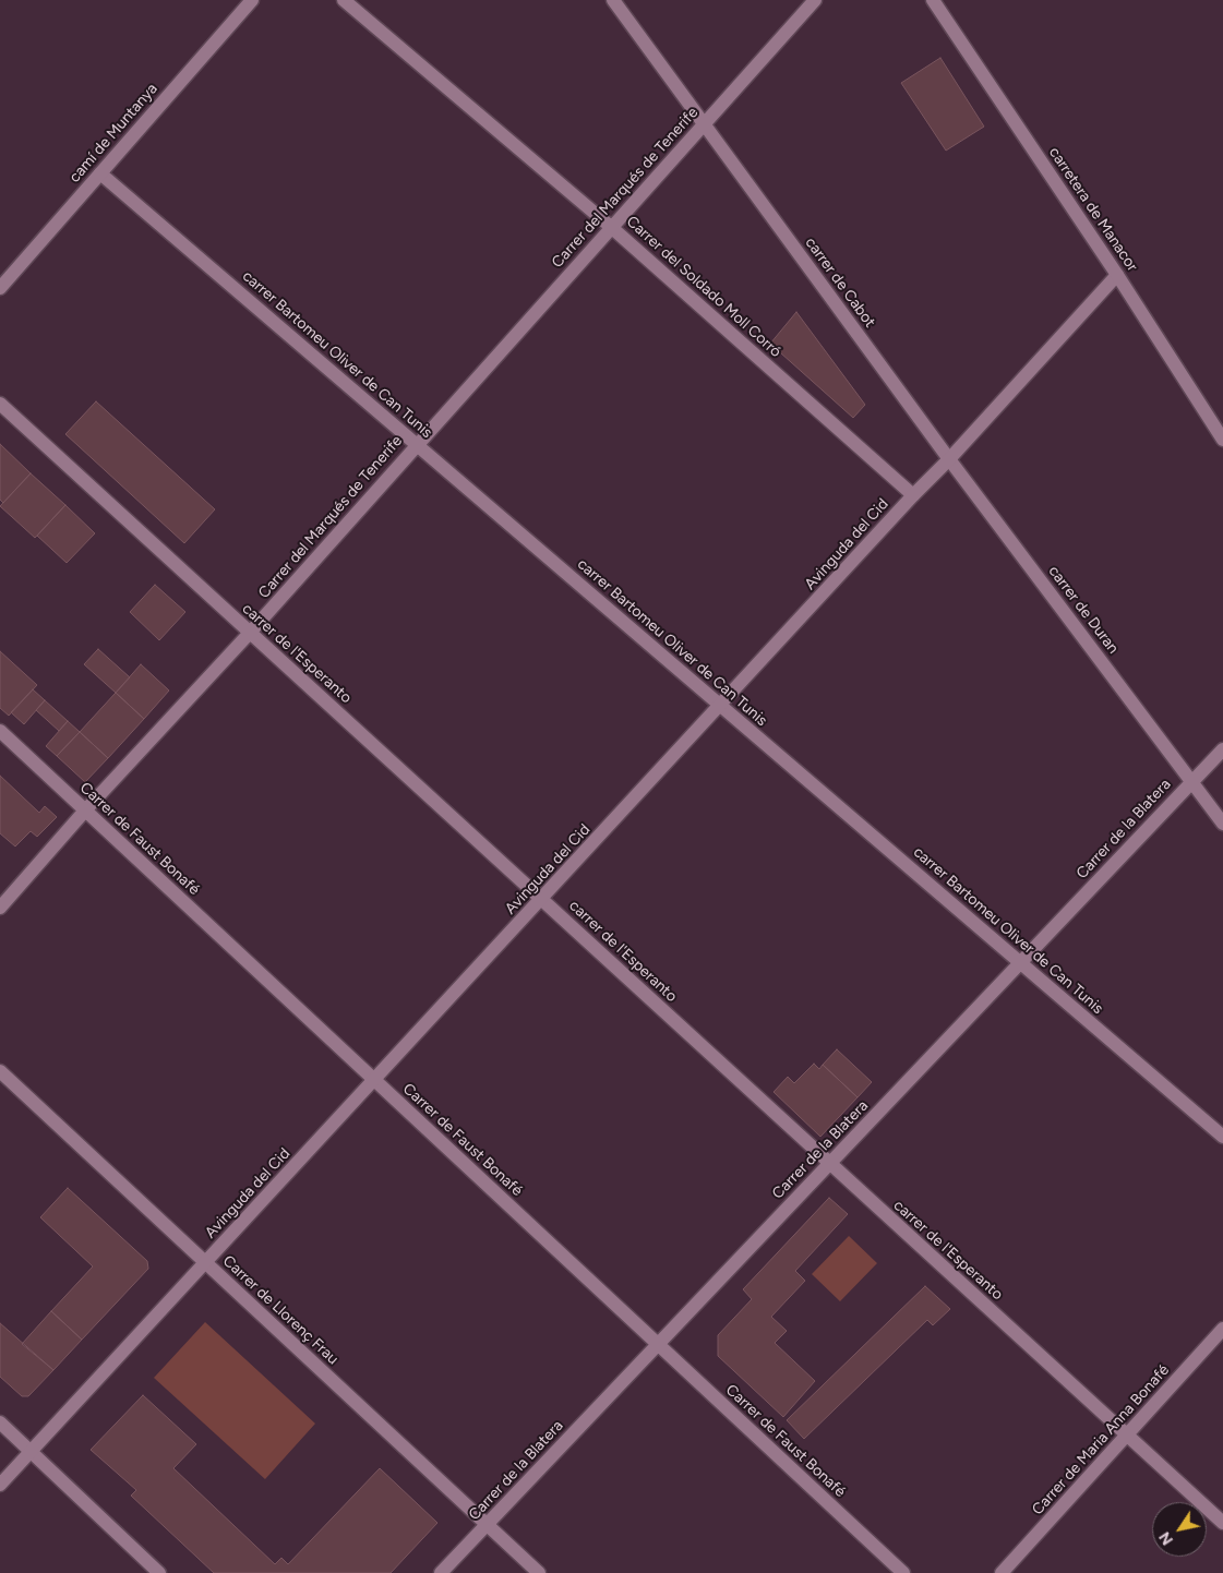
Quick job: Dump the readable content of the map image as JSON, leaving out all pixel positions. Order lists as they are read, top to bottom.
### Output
{
  "streets": {
    "street": [
      "camí de Muntanya",
      "Carrer del Marqués de Tenerife",
      "carretera de Manacor",
      "carrer de Cabot",
      "Carrer del Soldado Moll Corró",
      "carrer Bartomeu Oliver de Can Tunis",
      "Avinguda del Cid",
      "carrer de Duran",
      "carrer de l'Esperanto",
      "Carrer de la Blatera",
      "Carrer de Faust Bonafé",
      "Carrer de Llorenç Frau",
      "Carrer de Maria Anna Bonafé"
    ]
  },
  "crossings": [
    ["camí de Muntanya", "carrer Bartomeu Oliver de Can Tunis"],
    ["Carrer del Marqués de Tenerife", "carrer de Cabot"],
    ["Carrer del Marqués de Tenerife", "Carrer del Soldado Moll Corró"],
    ["Carrer del Marqués de Tenerife", "carrer Bartomeu Oliver de Can Tunis"],
    ["Carrer del Marqués de Tenerife", "carrer de l'Esperanto"],
    ["Carrer del Marqués de Tenerife", "Carrer de Faust Bonafé"],
    ["carretera de Manacor", "Avinguda del Cid"],
    ["carrer de Cabot", "Avinguda del Cid"],
    ["carrer de Cabot", "carrer de Duran"],
    ["Carrer del Soldado Moll Corró", "Avinguda del Cid"],
    ["carrer Bartomeu Oliver de Can Tunis", "Avinguda del Cid"],
    ["carrer Bartomeu Oliver de Can Tunis", "Carrer de la Blatera"],
    ["Avinguda del Cid", "carrer de Duran"],
    ["Avinguda del Cid", "carrer de l'Esperanto"],
    ["Avinguda del Cid", "Carrer de Faust Bonafé"],
    ["Avinguda del Cid", "Carrer de Llorenç Frau"],
    ["carrer de Duran", "Carrer de la Blatera"],
    ["carrer de l'Esperanto", "Carrer de la Blatera"],
    ["carrer de l'Esperanto", "Carrer de Maria Anna Bonafé"],
    ["Carrer de la Blatera", "Carrer de Faust Bonafé"],
    ["Carrer de la Blatera", "Carrer de Llorenç Frau"]
  ],
  "north": "bottom left"
}
